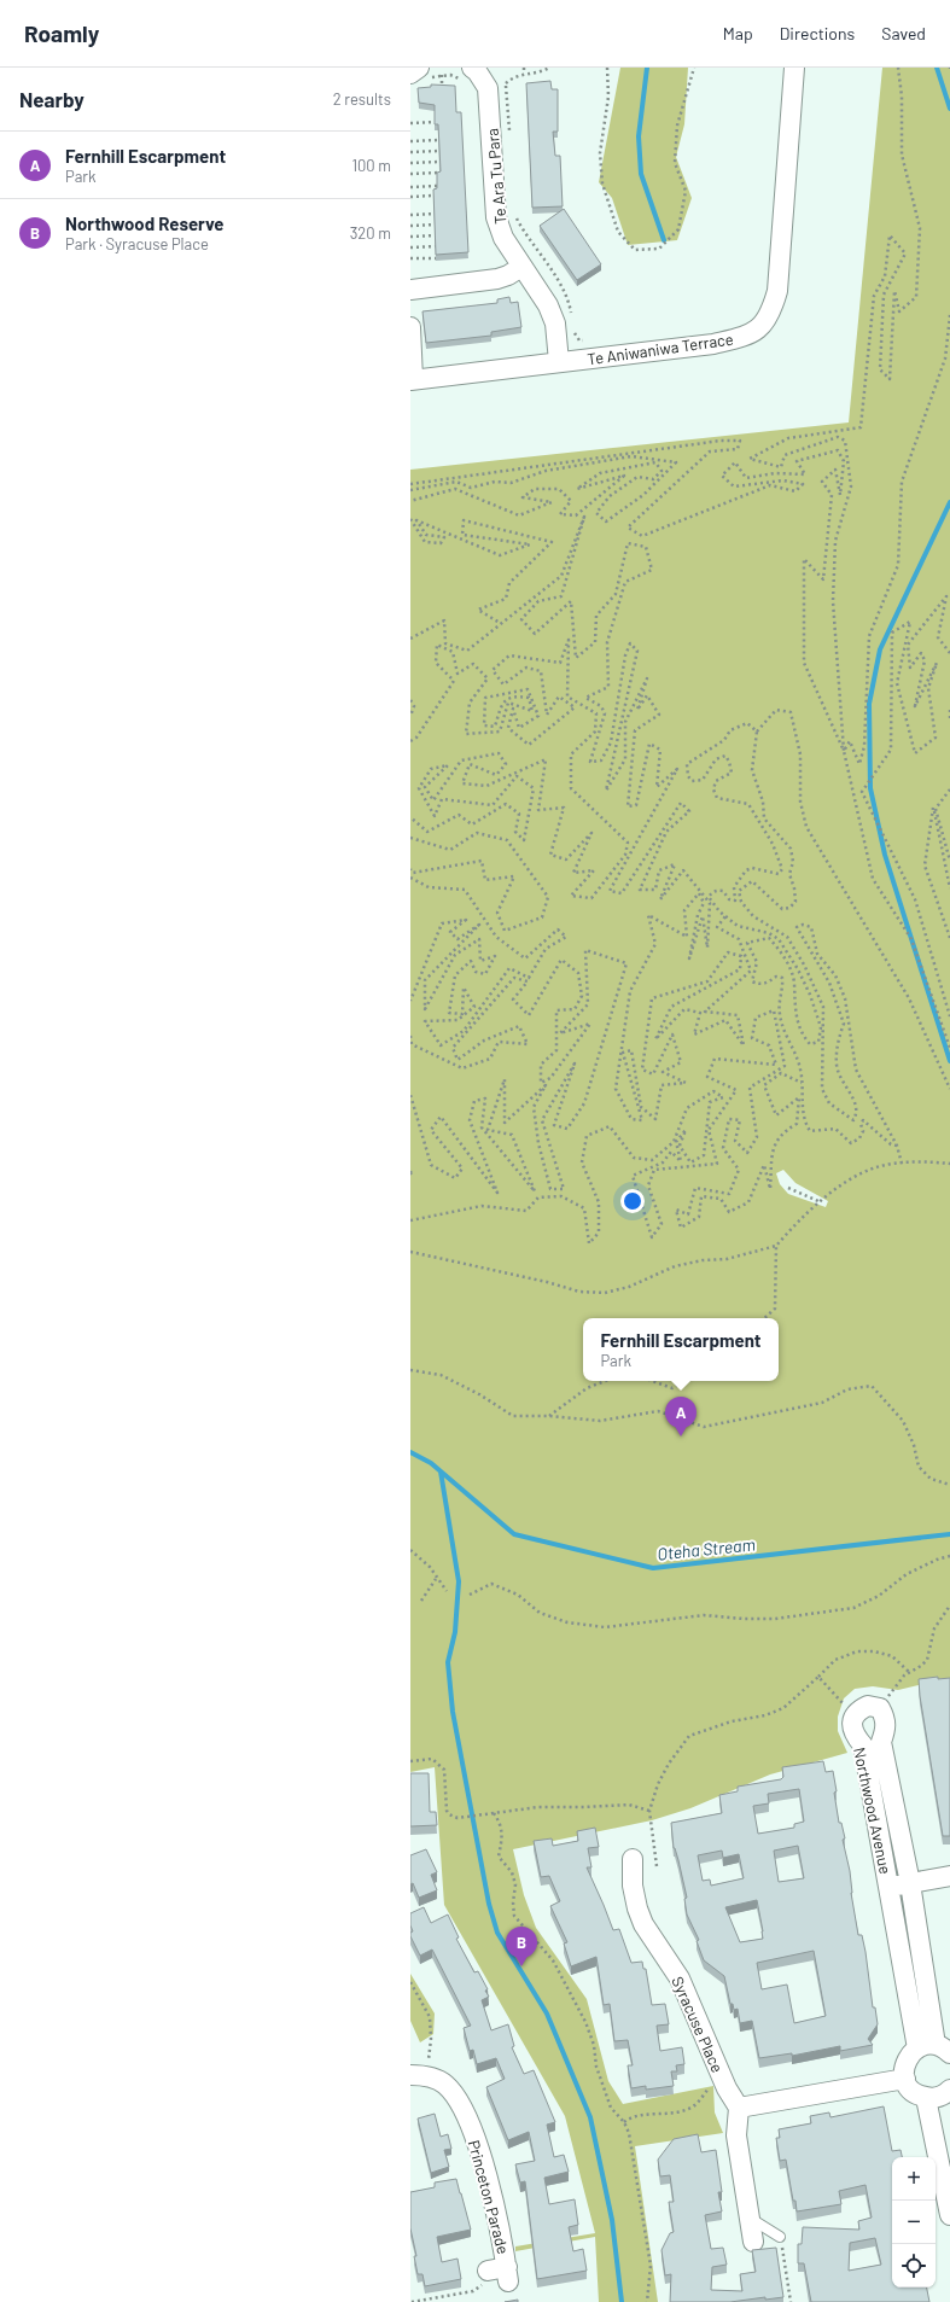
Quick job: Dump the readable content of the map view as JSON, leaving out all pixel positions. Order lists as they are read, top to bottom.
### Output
{
  "streets": {
    "street": [
      "Te Ara Tu Para",
      "Te Aniwaniwa Terrace",
      "Northwood Avenue",
      "Syracuse Place",
      "Princeton Parade"
    ]
  },
  "crossings": [
    ["Te Ara Tu Para", "Te Aniwaniwa Terrace"]
  ],
  "water": ["Oteha Stream"],
  "page": {
    "header": "Roamly",
    "nav": ["Map", "Directions", "Saved"],
    "heading": ["Nearby", "2 results"],
    "list": [
      {
        "mark": "A",
        "name": "Fernhill Escarpment",
        "note": "Park",
        "value": "100 m"
      },
      {
        "mark": "B",
        "name": "Northwood Reserve",
        "note": "Park · Syracuse Place",
        "value": "320 m"
      }
    ],
    "popup": ["Fernhill Escarpment", "Park"],
    "pins": ["A", "B"],
    "map_buttons": ["+", "−"]
  }
}
